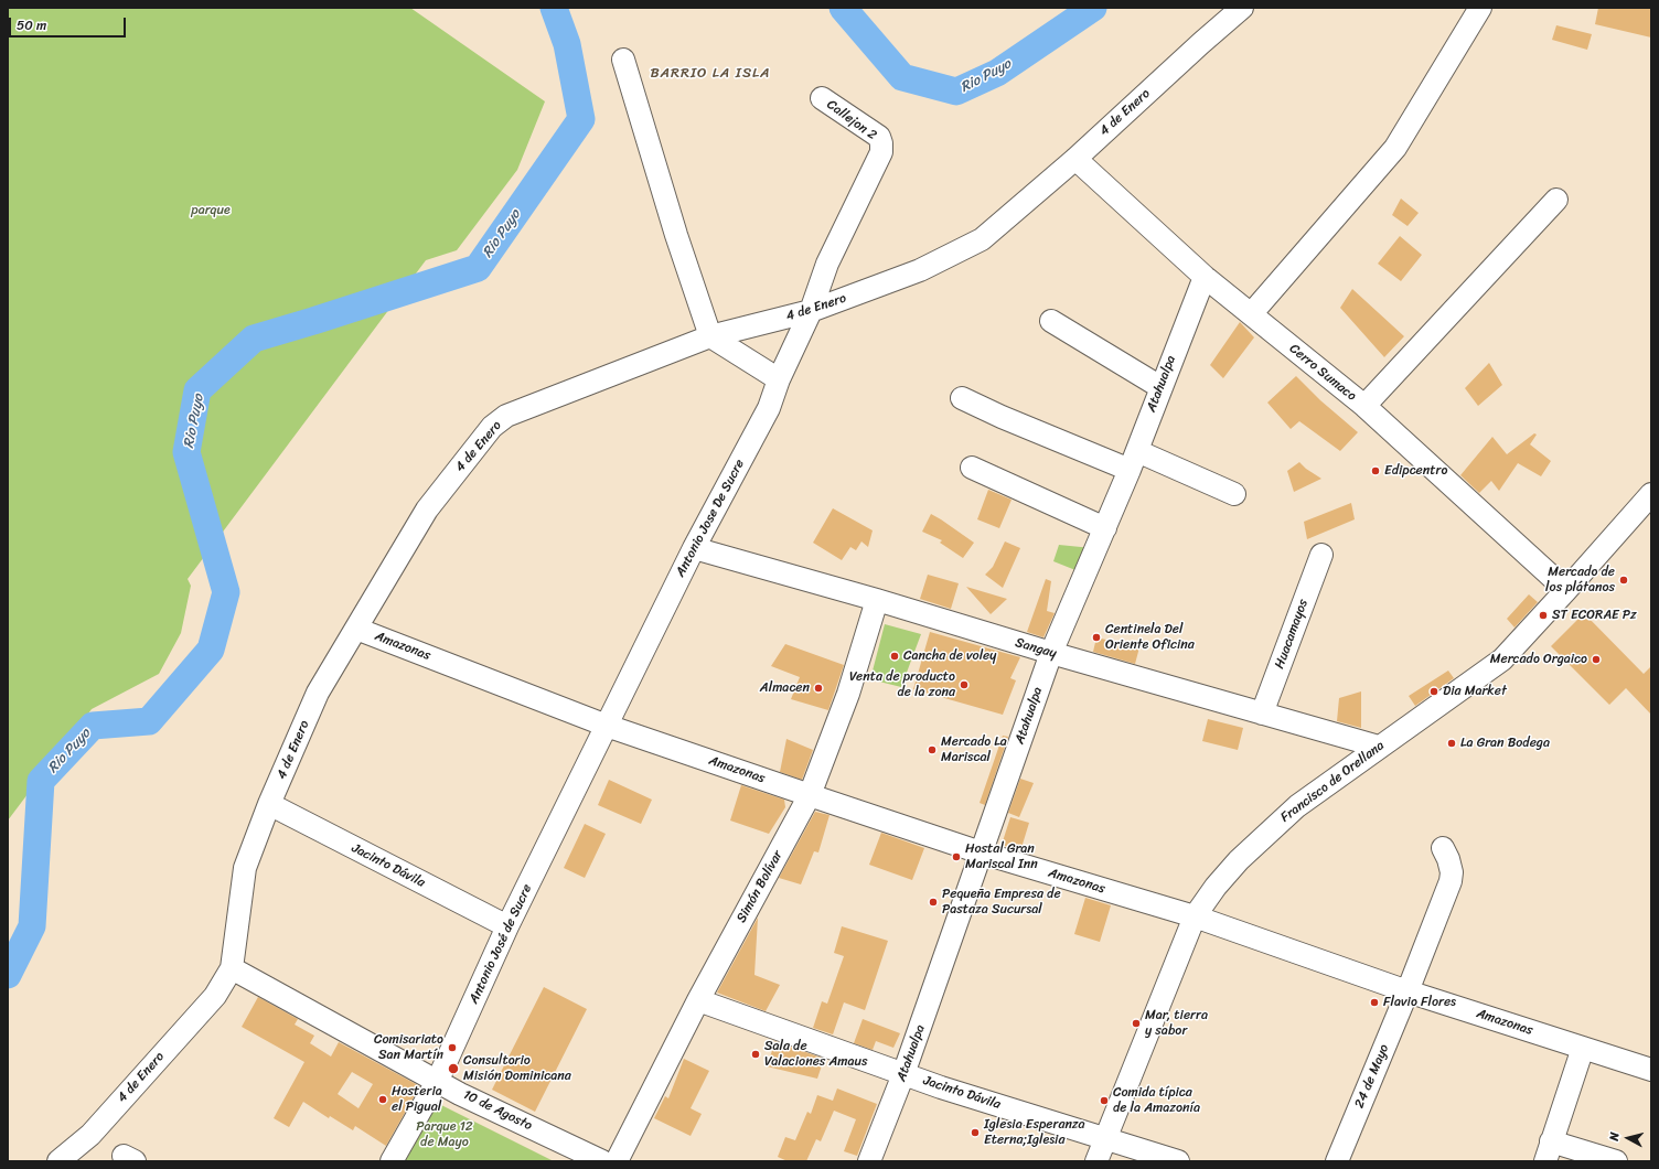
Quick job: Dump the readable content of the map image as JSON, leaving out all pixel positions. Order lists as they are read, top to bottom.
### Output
{
  "streets": {
    "street": [
      "4 de Enero",
      "Callejon 2",
      "Cerro Sumaco",
      "Atahualpa",
      "Antonio Jose De Sucre",
      "Huacamayos",
      "Amazonas",
      "Sangay",
      "Francisco de Orellana",
      "Jacinto Dávila",
      "Simón Bolívar",
      "Antonio José de Sucre",
      "24 de Mayo",
      "10 de Agosto"
    ]
  },
  "crossings": [
    ["4 de Enero", "Cerro Sumaco"],
    ["4 de Enero", "Antonio Jose De Sucre"],
    ["4 de Enero", "Amazonas"],
    ["4 de Enero", "Jacinto Dávila"],
    ["4 de Enero", "10 de Agosto"],
    ["Callejon 2", "Antonio Jose De Sucre"],
    ["Cerro Sumaco", "Atahualpa"],
    ["Cerro Sumaco", "Francisco de Orellana"],
    ["Atahualpa", "Amazonas"],
    ["Atahualpa", "Sangay"],
    ["Atahualpa", "Jacinto Dávila"],
    ["Antonio Jose De Sucre", "Amazonas"],
    ["Antonio Jose De Sucre", "Sangay"],
    ["Antonio Jose De Sucre", "Antonio José de Sucre"],
    ["Huacamayos", "Sangay"],
    ["Amazonas", "Francisco de Orellana"],
    ["Amazonas", "Simón Bolívar"],
    ["Amazonas", "Antonio José de Sucre"],
    ["Amazonas", "24 de Mayo"],
    ["Sangay", "Francisco de Orellana"],
    ["Sangay", "Simón Bolívar"],
    ["Francisco de Orellana", "Jacinto Dávila"],
    ["Jacinto Dávila", "Simón Bolívar"],
    ["Jacinto Dávila", "Antonio José de Sucre"],
    ["Antonio José de Sucre", "10 de Agosto"]
  ],
  "districts": ["BARRIO LA ISLA"],
  "water": ["Rio Puyo"],
  "parks": ["parque", "Parque 12 de Mayo"],
  "places": [
    "Edipcentro",
    "Mercado de los plátanos",
    "ST ECORAE Pz",
    "Centinela Del Oriente Oficina",
    "Cancha de voley",
    "Mercado Orgaico",
    "Venta de producto de la zona",
    "Almacen",
    "Dia Market",
    "La Gran Bodega",
    "Mercado La Mariscal",
    "Hostal Gran Mariscal Inn",
    "Pequeña Empresa de Pastaza Sucursal",
    "Flavio Flores",
    "Mar, tierra y sabor",
    "Comisariato San Martín",
    "Sala de Valaciones Amaus",
    "Consultorio Misión Dominicana",
    "Hosteria el Pigual",
    "Comida típica de la Amazonía",
    "Iglesia Esperanza Eterna;Iglesia"
  ],
  "scale_bar": "50 m",
  "north": "left"
}
